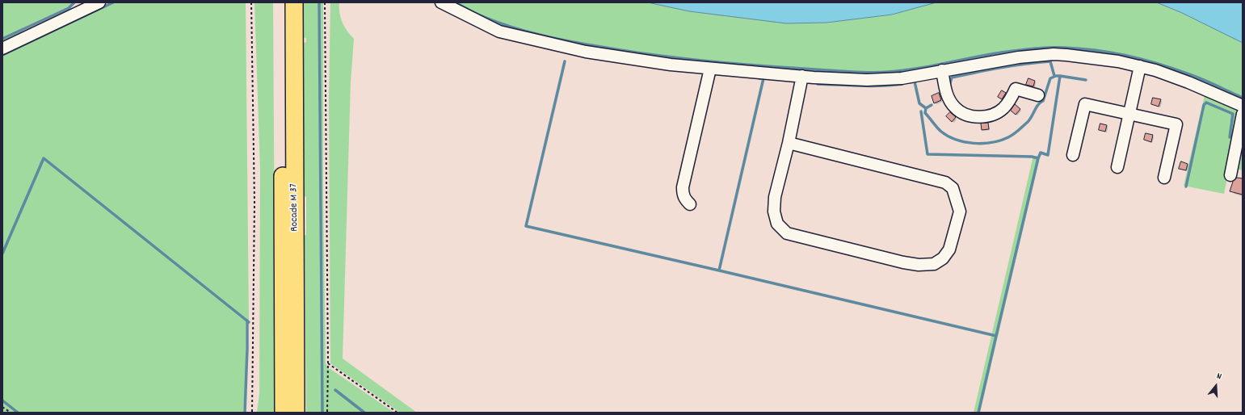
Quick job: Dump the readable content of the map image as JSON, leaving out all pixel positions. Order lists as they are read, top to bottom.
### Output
{
  "streets": {
    "highway": ["Rocade M 37"]
  },
  "north": "top"
}
